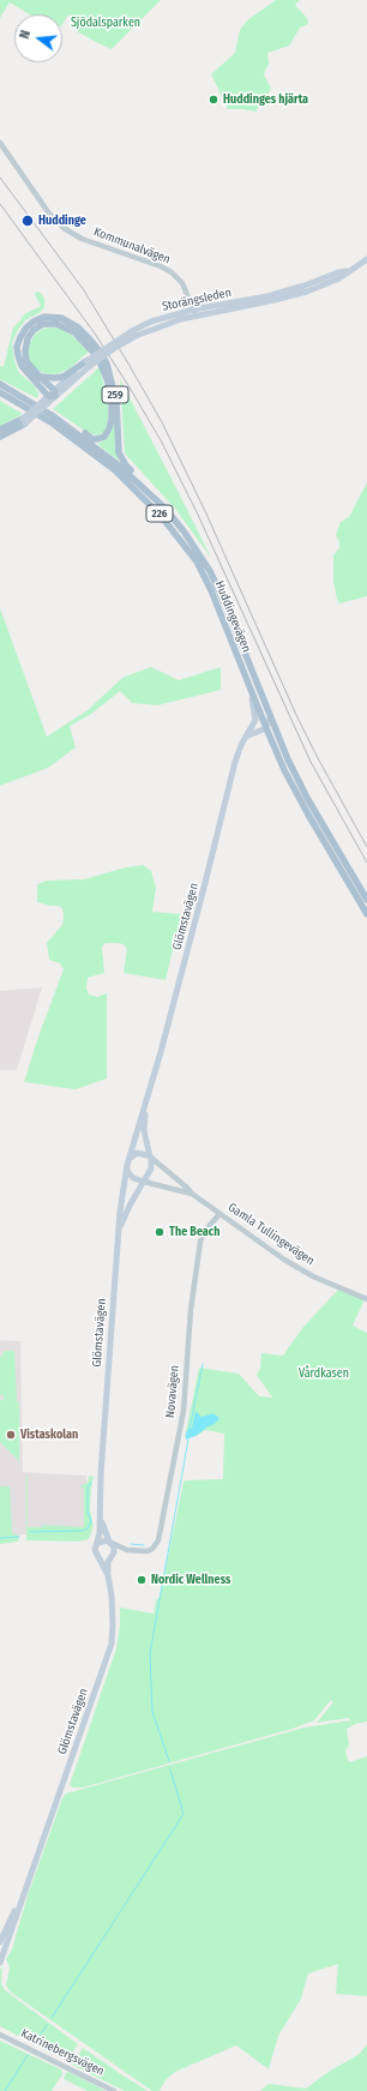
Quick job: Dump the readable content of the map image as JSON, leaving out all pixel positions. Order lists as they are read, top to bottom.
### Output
{
  "streets": {
    "main road": [
      "Storängsleden",
      "259",
      "226",
      "Huddingevägen",
      "Glömstavägen"
    ],
    "street": [
      "Kommunalvägen",
      "Gamla Tullingevägen",
      "Novavägen",
      "Katrinebergsvägen"
    ]
  },
  "crossings": [
    ["Kommunalvägen", "Storängsleden"],
    ["259", "Huddingevägen"],
    ["Huddingevägen", "Glömstavägen"],
    ["Glömstavägen", "Gamla Tullingevägen"],
    ["Glömstavägen", "Novavägen"],
    ["Gamla Tullingevägen", "Novavägen"]
  ],
  "parks": ["Sjödalsparken", "Vårdkasen"],
  "places": [
    "Huddinges hjärta",
    "Huddinge",
    "The Beach",
    "Vistaskolan",
    "Nordic Wellness"
  ],
  "north": "left"
}
